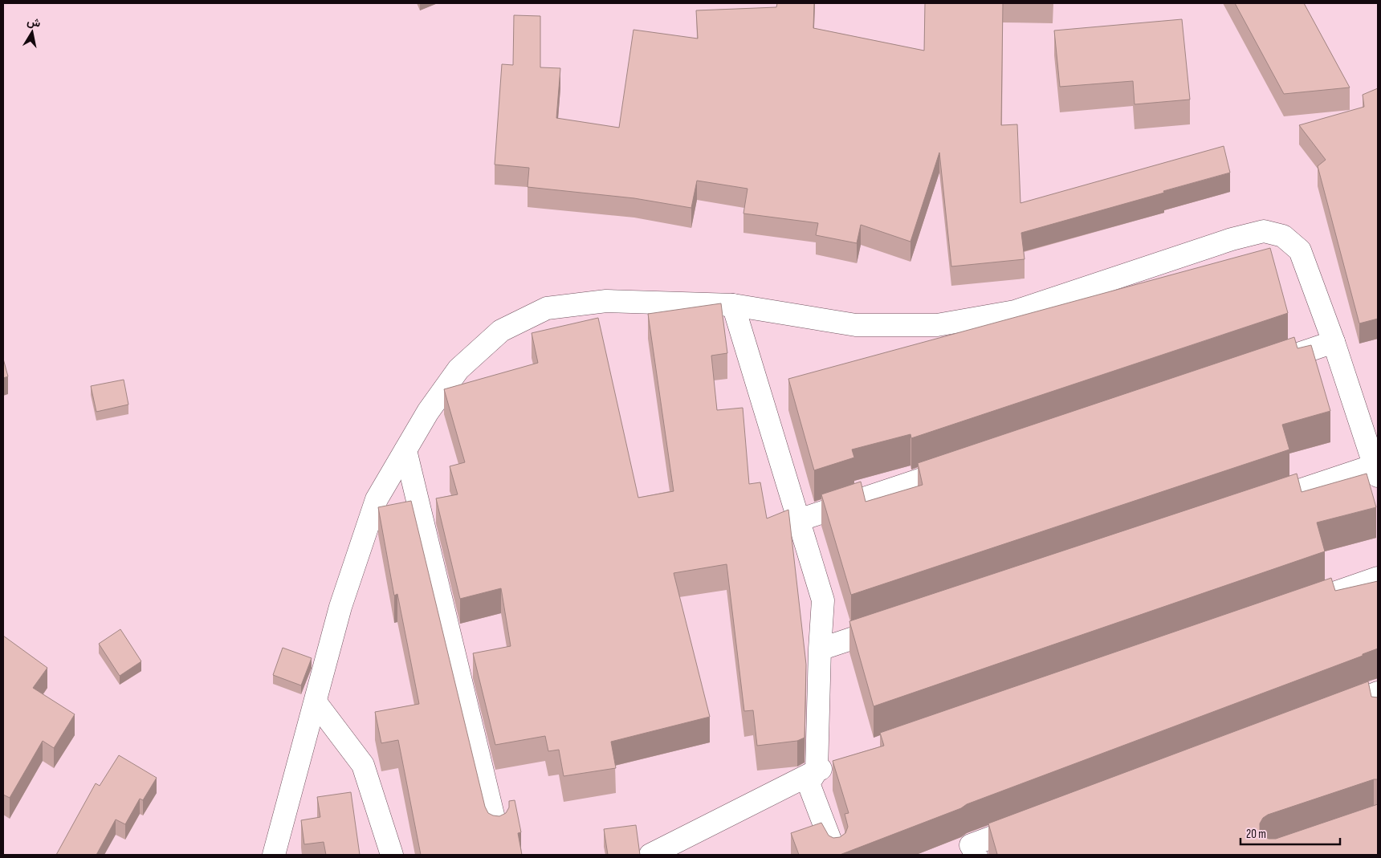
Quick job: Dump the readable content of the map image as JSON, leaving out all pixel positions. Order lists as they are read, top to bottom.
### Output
{
  "scale_bar": "20 m",
  "north": "top"
}
